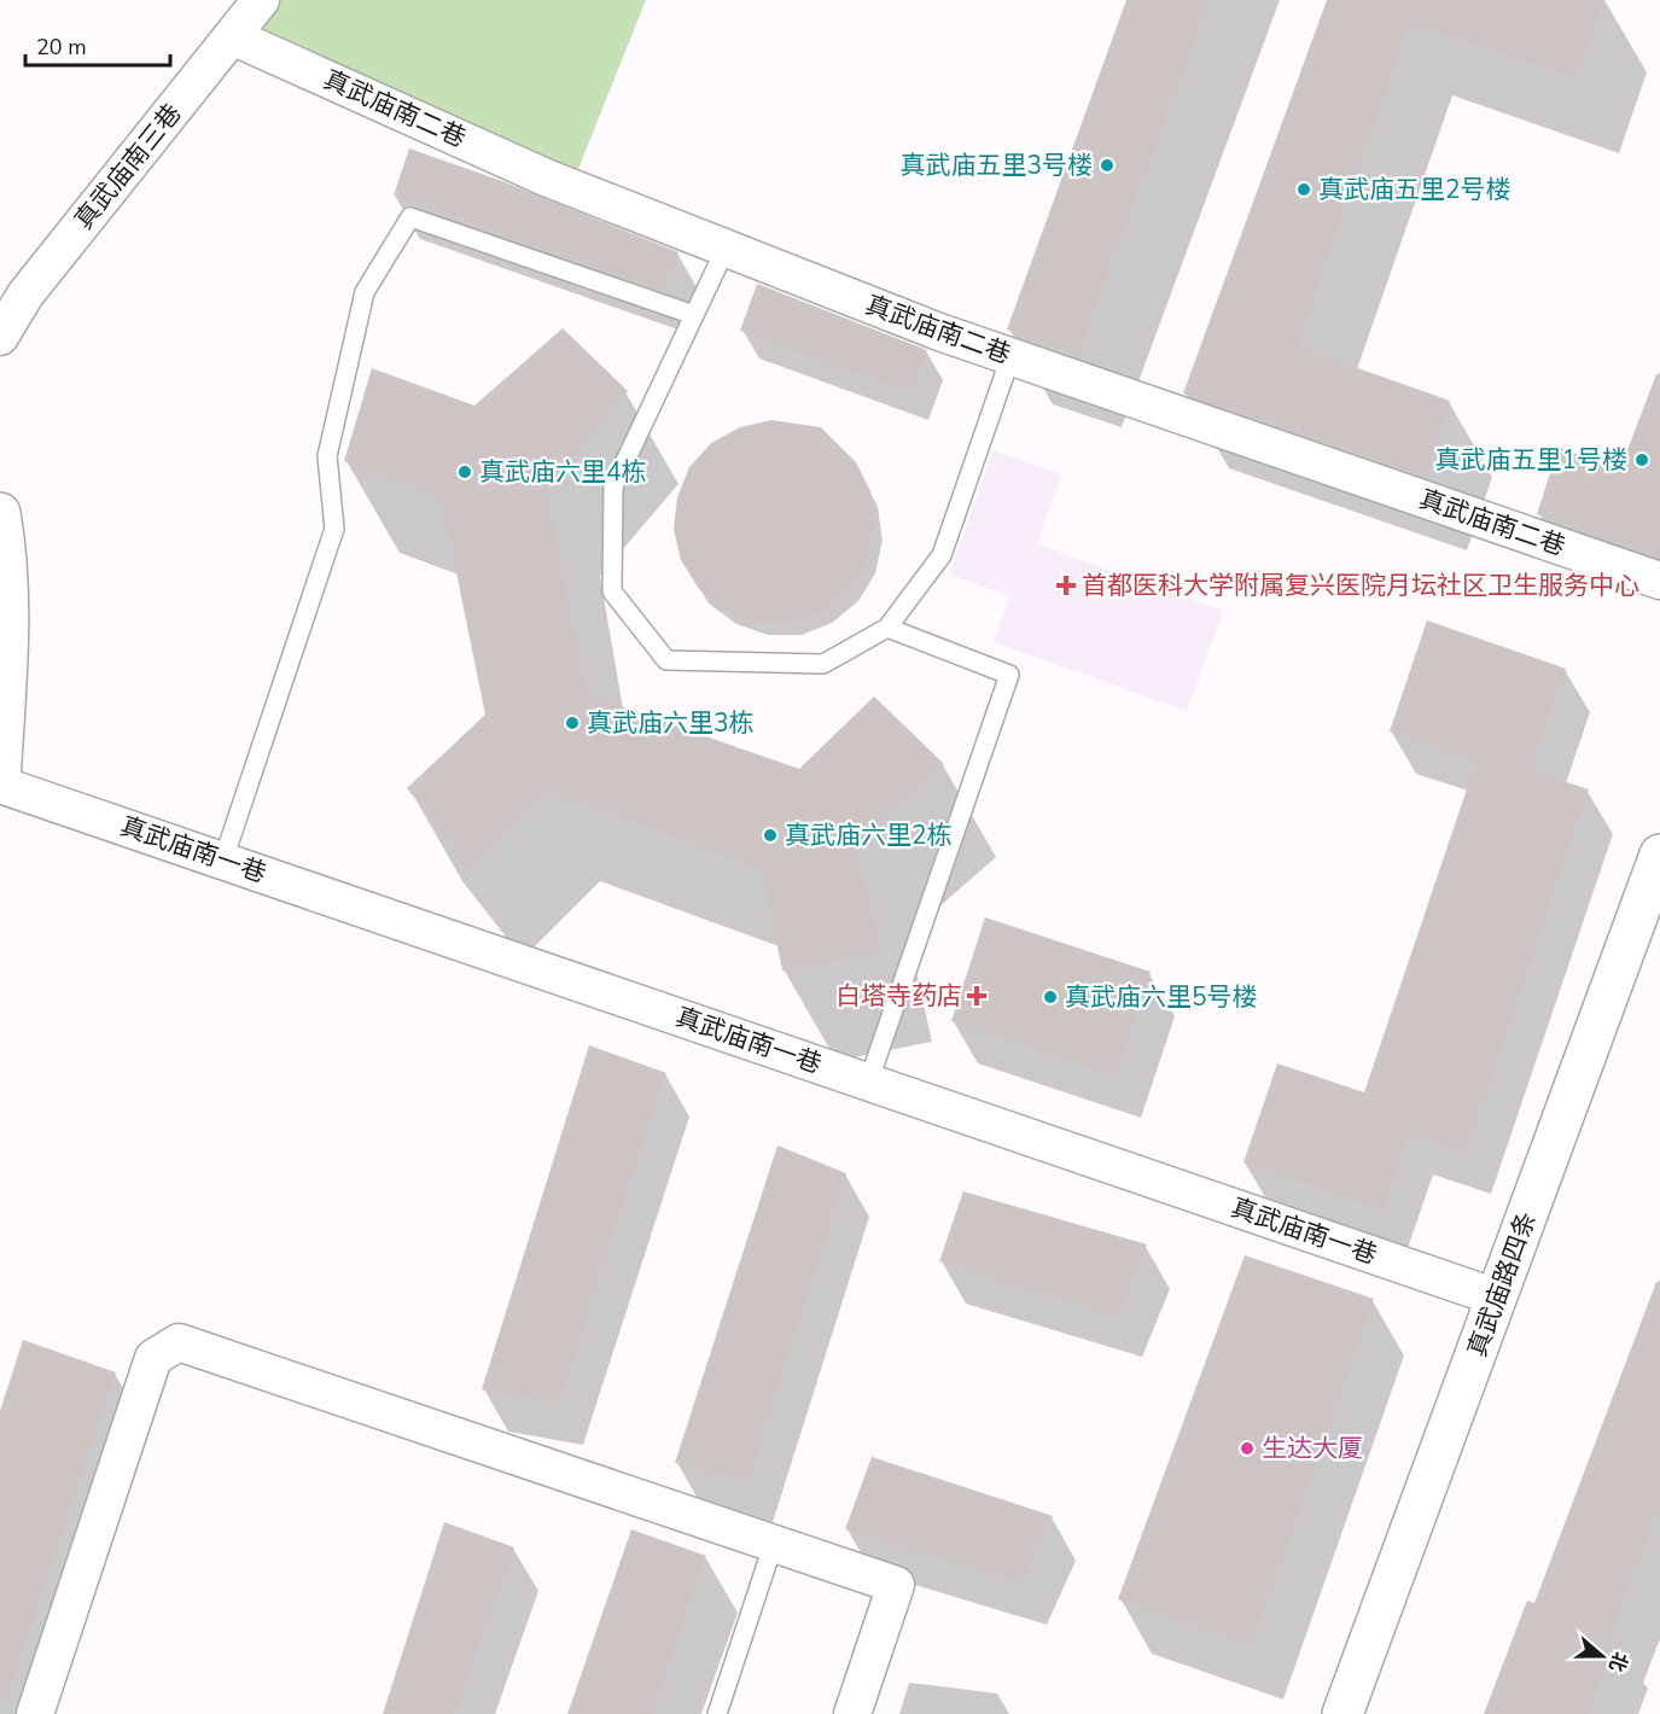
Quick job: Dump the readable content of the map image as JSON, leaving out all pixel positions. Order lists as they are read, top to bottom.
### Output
{
  "streets": {
    "street": [
      "真武庙南二巷",
      "真武庙南三巷",
      "真武庙南一巷",
      "真武庙路四条"
    ]
  },
  "crossings": [
    ["真武庙南二巷", "真武庙南三巷"],
    ["真武庙南一巷", "真武庙路四条"]
  ],
  "places": {
    "other": [
      "真武庙五里3号楼",
      "真武庙五里2号楼",
      "真武庙五里1号楼",
      "真武庙六里4栋",
      "真武庙六里3栋",
      "真武庙六里2栋",
      "真武庙六里5号楼",
      "生达大厦"
    ],
    "health": ["首都医科大学附属复兴医院月坛社区卫生服务中心", "白塔寺药店"]
  },
  "scale_bar": "20 m",
  "north": "right"
}
